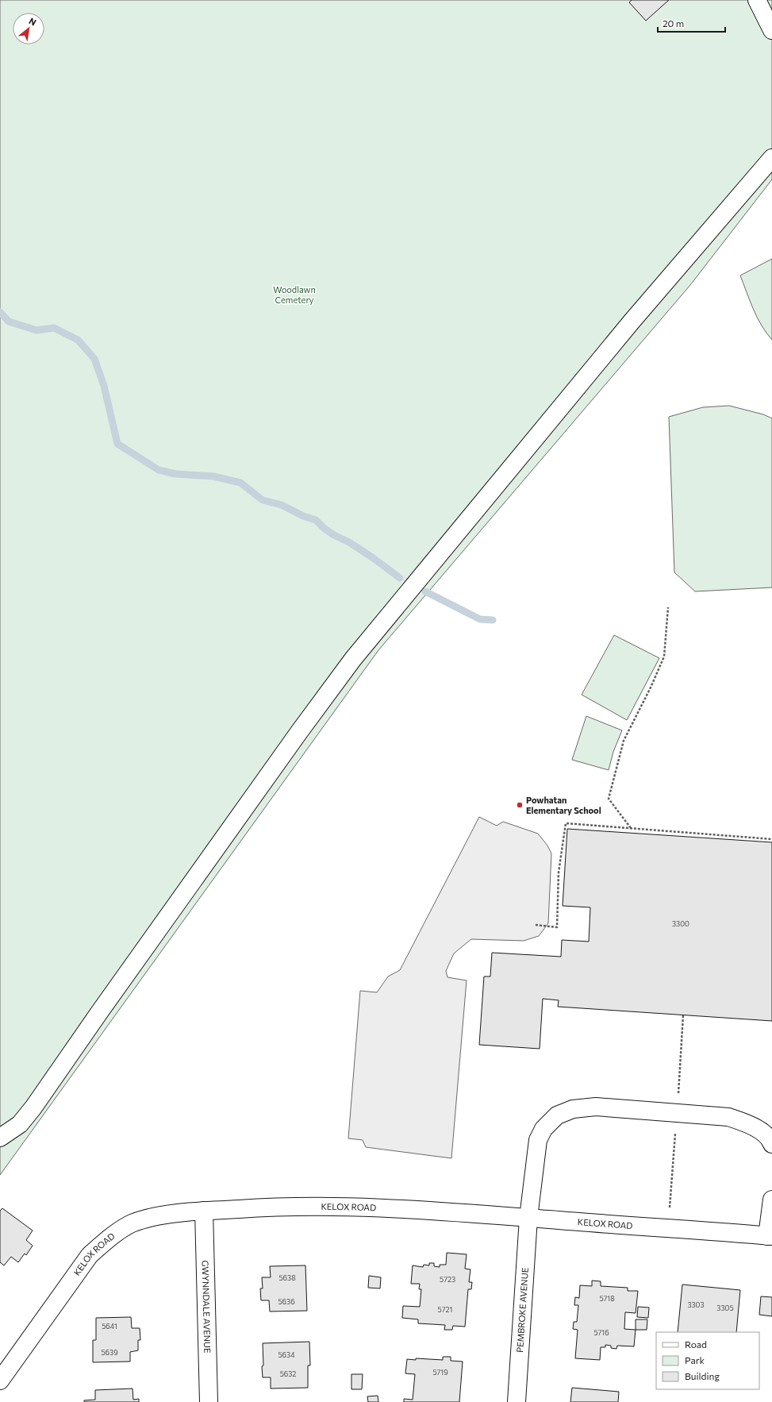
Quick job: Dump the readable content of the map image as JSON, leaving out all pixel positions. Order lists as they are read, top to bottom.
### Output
{
  "streets": {
    "street": ["KELOX ROAD", "GWYNNDALE AVENUE", "PEMBROKE AVENUE"]
  },
  "crossings": [
    ["KELOX ROAD", "GWYNNDALE AVENUE"],
    ["KELOX ROAD", "PEMBROKE AVENUE"]
  ],
  "parks": ["Woodlawn Cemetery"],
  "places": ["Powhatan Elementary School"],
  "house_numbers": [
    "3300",
    "5638",
    "5723",
    "5718",
    "5636",
    "3303",
    "3305",
    "5721",
    "5641",
    "5716",
    "5639",
    "5634",
    "5719",
    "5632"
  ],
  "legend": ["Road", "Park", "Building"],
  "scale_bar": "20 m",
  "north": "top right"
}
